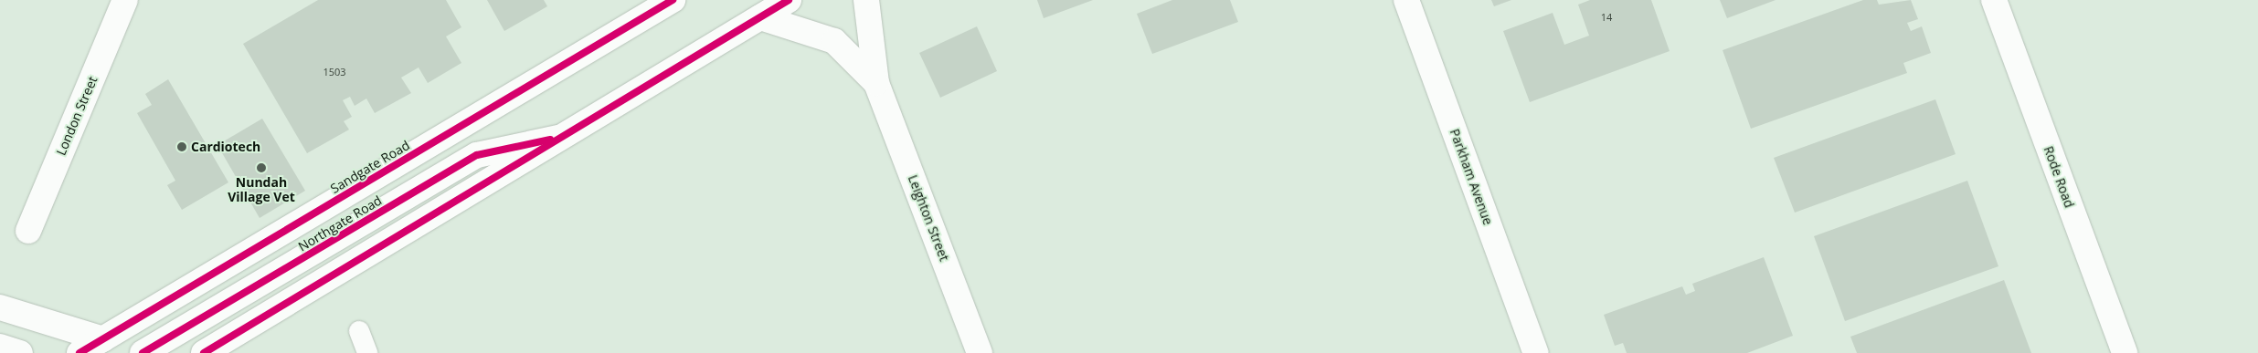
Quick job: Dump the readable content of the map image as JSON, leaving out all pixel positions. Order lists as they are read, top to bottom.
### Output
{
  "streets": {
    "main road": [
      "London Street",
      "Sandgate Road",
      "Parkham Avenue",
      "Rode Road",
      "Leighton Street",
      "Northgate Road"
    ]
  },
  "places": ["Cardiotech", "Nundah Village Vet"],
  "house_numbers": ["14", "1503"]
}
